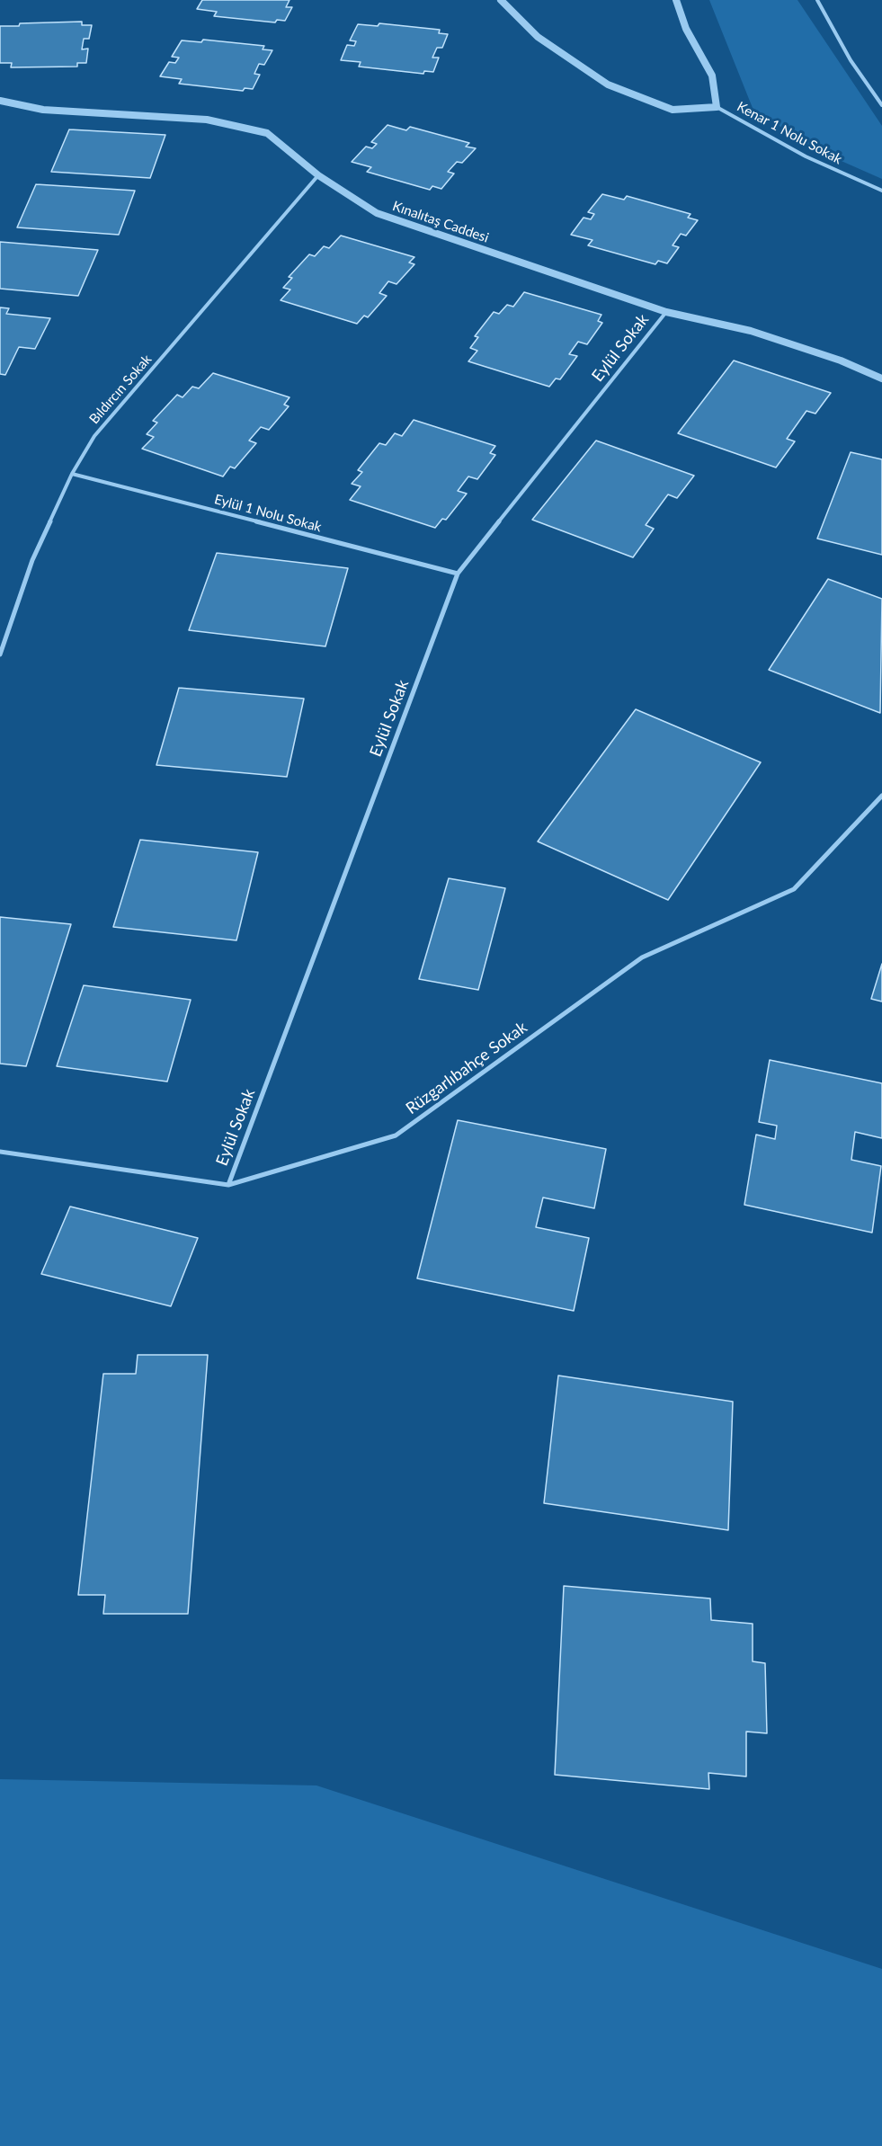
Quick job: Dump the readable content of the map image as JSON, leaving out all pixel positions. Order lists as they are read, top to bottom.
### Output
{
  "streets": {
    "street": [
      "Kenar 1 Nolu Sokak",
      "Kınalıtaş Caddesi",
      "Eylül Sokak",
      "Bıldırcın Sokak",
      "Eylül 1 Nolu Sokak",
      "Rüzgarlıbahçe Sokak"
    ]
  },
  "crossings": [
    ["Kınalıtaş Caddesi", "Eylül Sokak"],
    ["Kınalıtaş Caddesi", "Bıldırcın Sokak"],
    ["Eylül Sokak", "Eylül 1 Nolu Sokak"],
    ["Eylül Sokak", "Rüzgarlıbahçe Sokak"],
    ["Bıldırcın Sokak", "Eylül 1 Nolu Sokak"]
  ]
}
